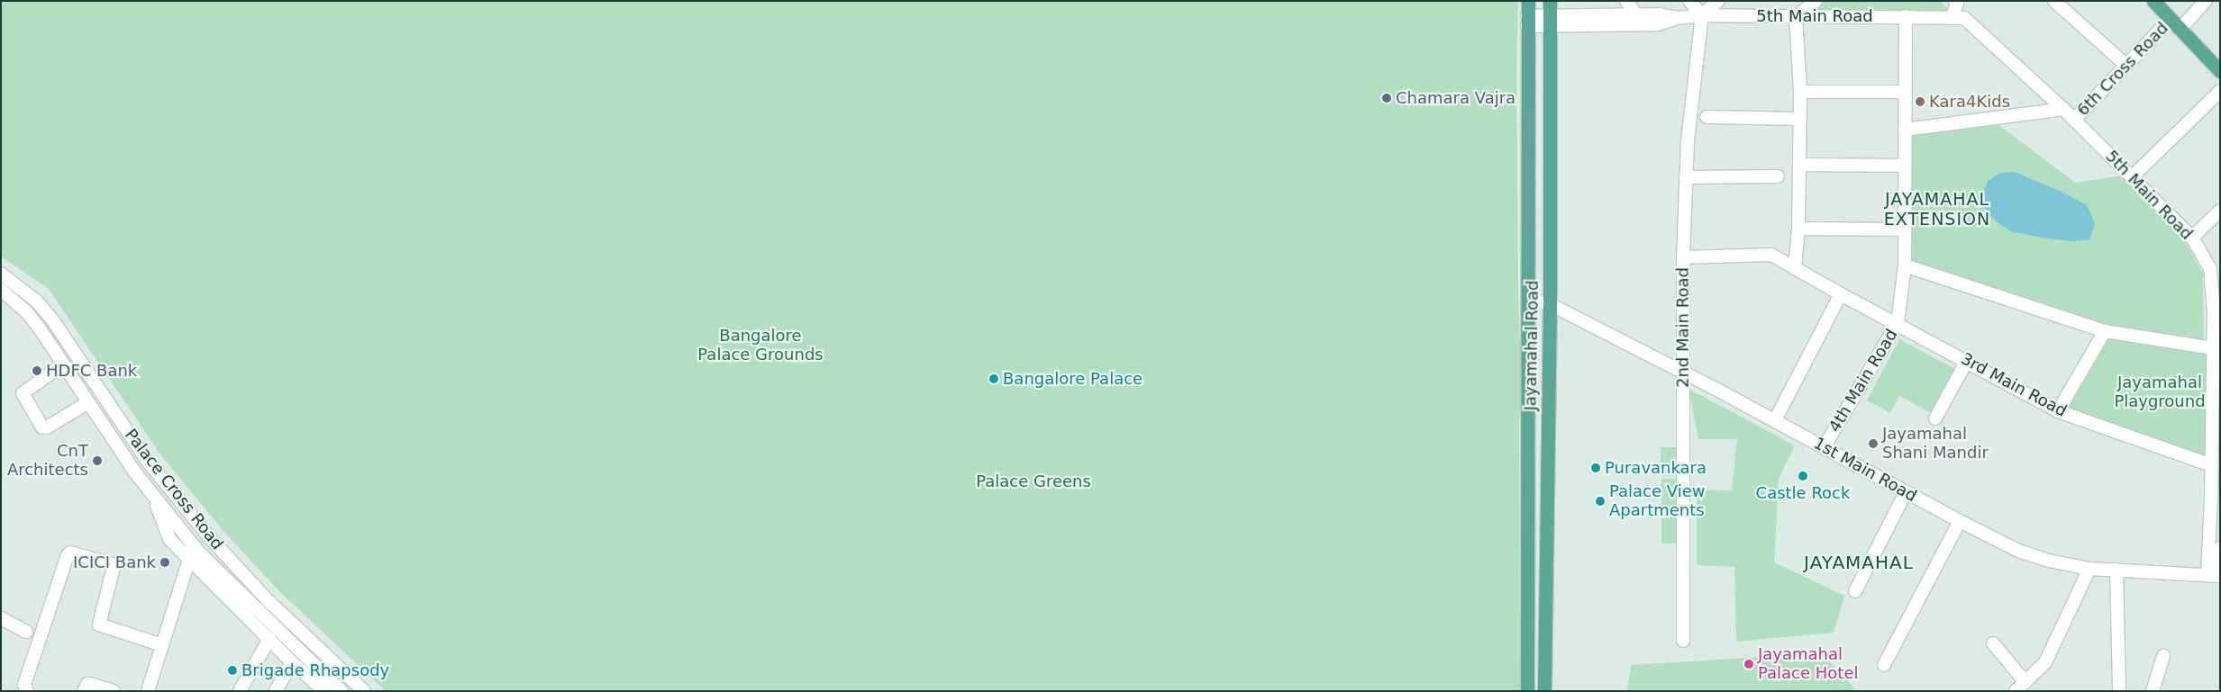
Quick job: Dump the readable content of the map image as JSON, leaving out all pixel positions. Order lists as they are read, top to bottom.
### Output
{
  "streets": {
    "main road": ["Jayamahal Road"],
    "street": [
      "5th Main Road",
      "6th Cross Road",
      "2nd Main Road",
      "4th Main Road",
      "3rd Main Road",
      "1st Main Road",
      "Palace Cross Road"
    ]
  },
  "crossings": [
    ["5th Main Road", "6th Cross Road"],
    ["5th Main Road", "2nd Main Road"],
    ["5th Main Road", "Jayamahal Road"],
    ["5th Main Road", "4th Main Road"],
    ["5th Main Road", "3rd Main Road"],
    ["5th Main Road", "1st Main Road"],
    ["2nd Main Road", "3rd Main Road"],
    ["2nd Main Road", "1st Main Road"],
    ["Jayamahal Road", "1st Main Road"],
    ["4th Main Road", "3rd Main Road"],
    ["4th Main Road", "1st Main Road"]
  ],
  "districts": ["JAYAMAHAL EXTENSION", "JAYAMAHAL"],
  "parks": ["Bangalore Palace Grounds", "Jayamahal Playground", "Palace Greens"],
  "places": [
    "Chamara Vajra",
    "Kara4Kids",
    "HDFC Bank",
    "Bangalore Palace",
    "Jayamahal Shani Mandir",
    "CnT Architects",
    "Puravankara",
    "Castle Rock",
    "Palace View Apartments",
    "ICICI Bank",
    "Jayamahal Palace Hotel",
    "Brigade Rhapsody"
  ]
}
